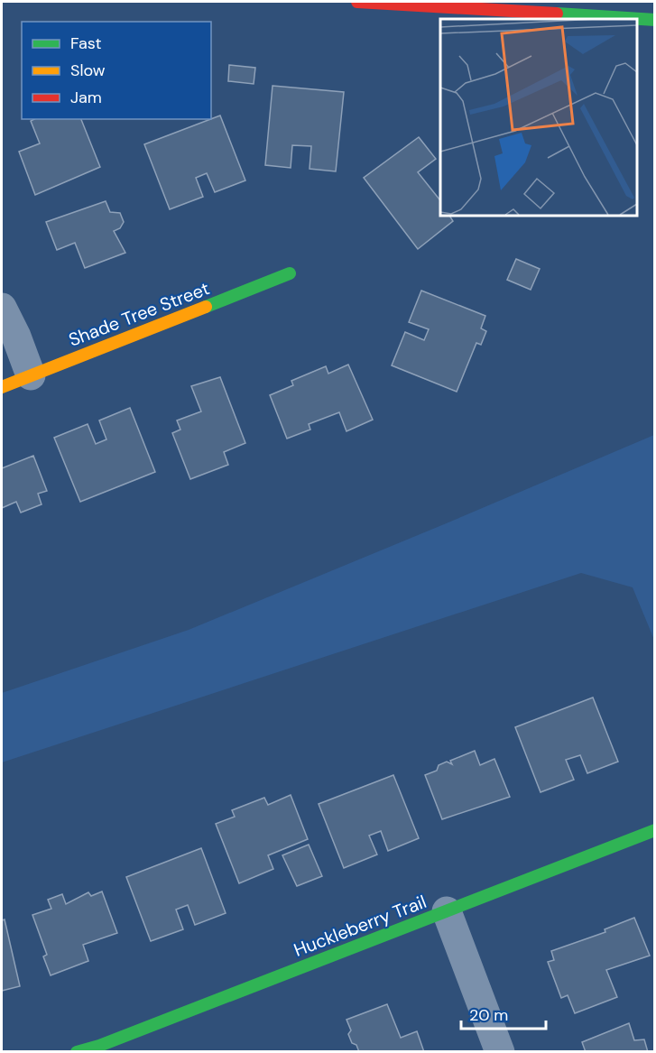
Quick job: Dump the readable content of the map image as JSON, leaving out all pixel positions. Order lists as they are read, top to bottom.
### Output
{
  "streets": {
    "main road": ["Shade Tree Street", "Huckleberry Trail"]
  },
  "legend": ["Fast", "Slow", "Jam"],
  "scale_bar": "20 m"
}
